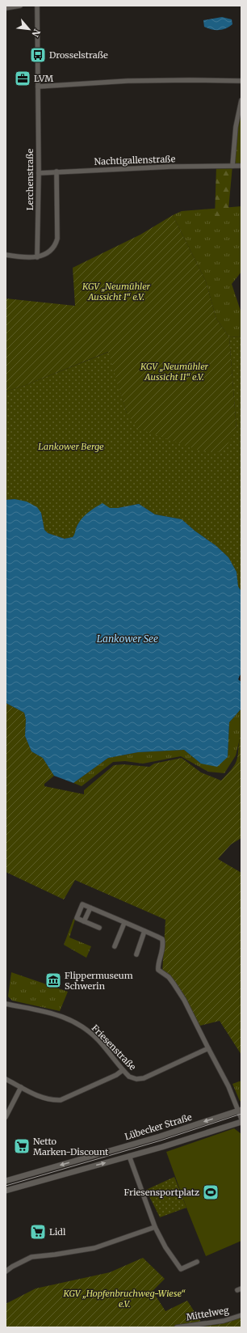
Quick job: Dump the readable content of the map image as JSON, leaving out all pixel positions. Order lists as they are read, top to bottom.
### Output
{
  "streets": {
    "street": [
      "Nachtigallenstraße",
      "Lerchenstraße",
      "Friesenstraße",
      "Lübecker Straße",
      "Mittelweg"
    ]
  },
  "crossings": [
    ["Nachtigallenstraße", "Lerchenstraße"]
  ],
  "water": ["Lankower See"],
  "parks": [
    "KGV „Neumühler Aussicht I“ e.V.",
    "KGV „Neumühler Aussicht II“ e.V.",
    "Lankower Berge",
    "KGV „Hopfenbruchweg-Wiese“ e.V."
  ],
  "places": {
    "bus stop": ["Drosselstraße"],
    "office": ["LVM"],
    "museum": ["Flippermuseum Schwerin"],
    "supermarket": ["Netto Marken-Discount", "Lidl"],
    "sports": ["Friesensportplatz"]
  },
  "north": "bottom right"
}
